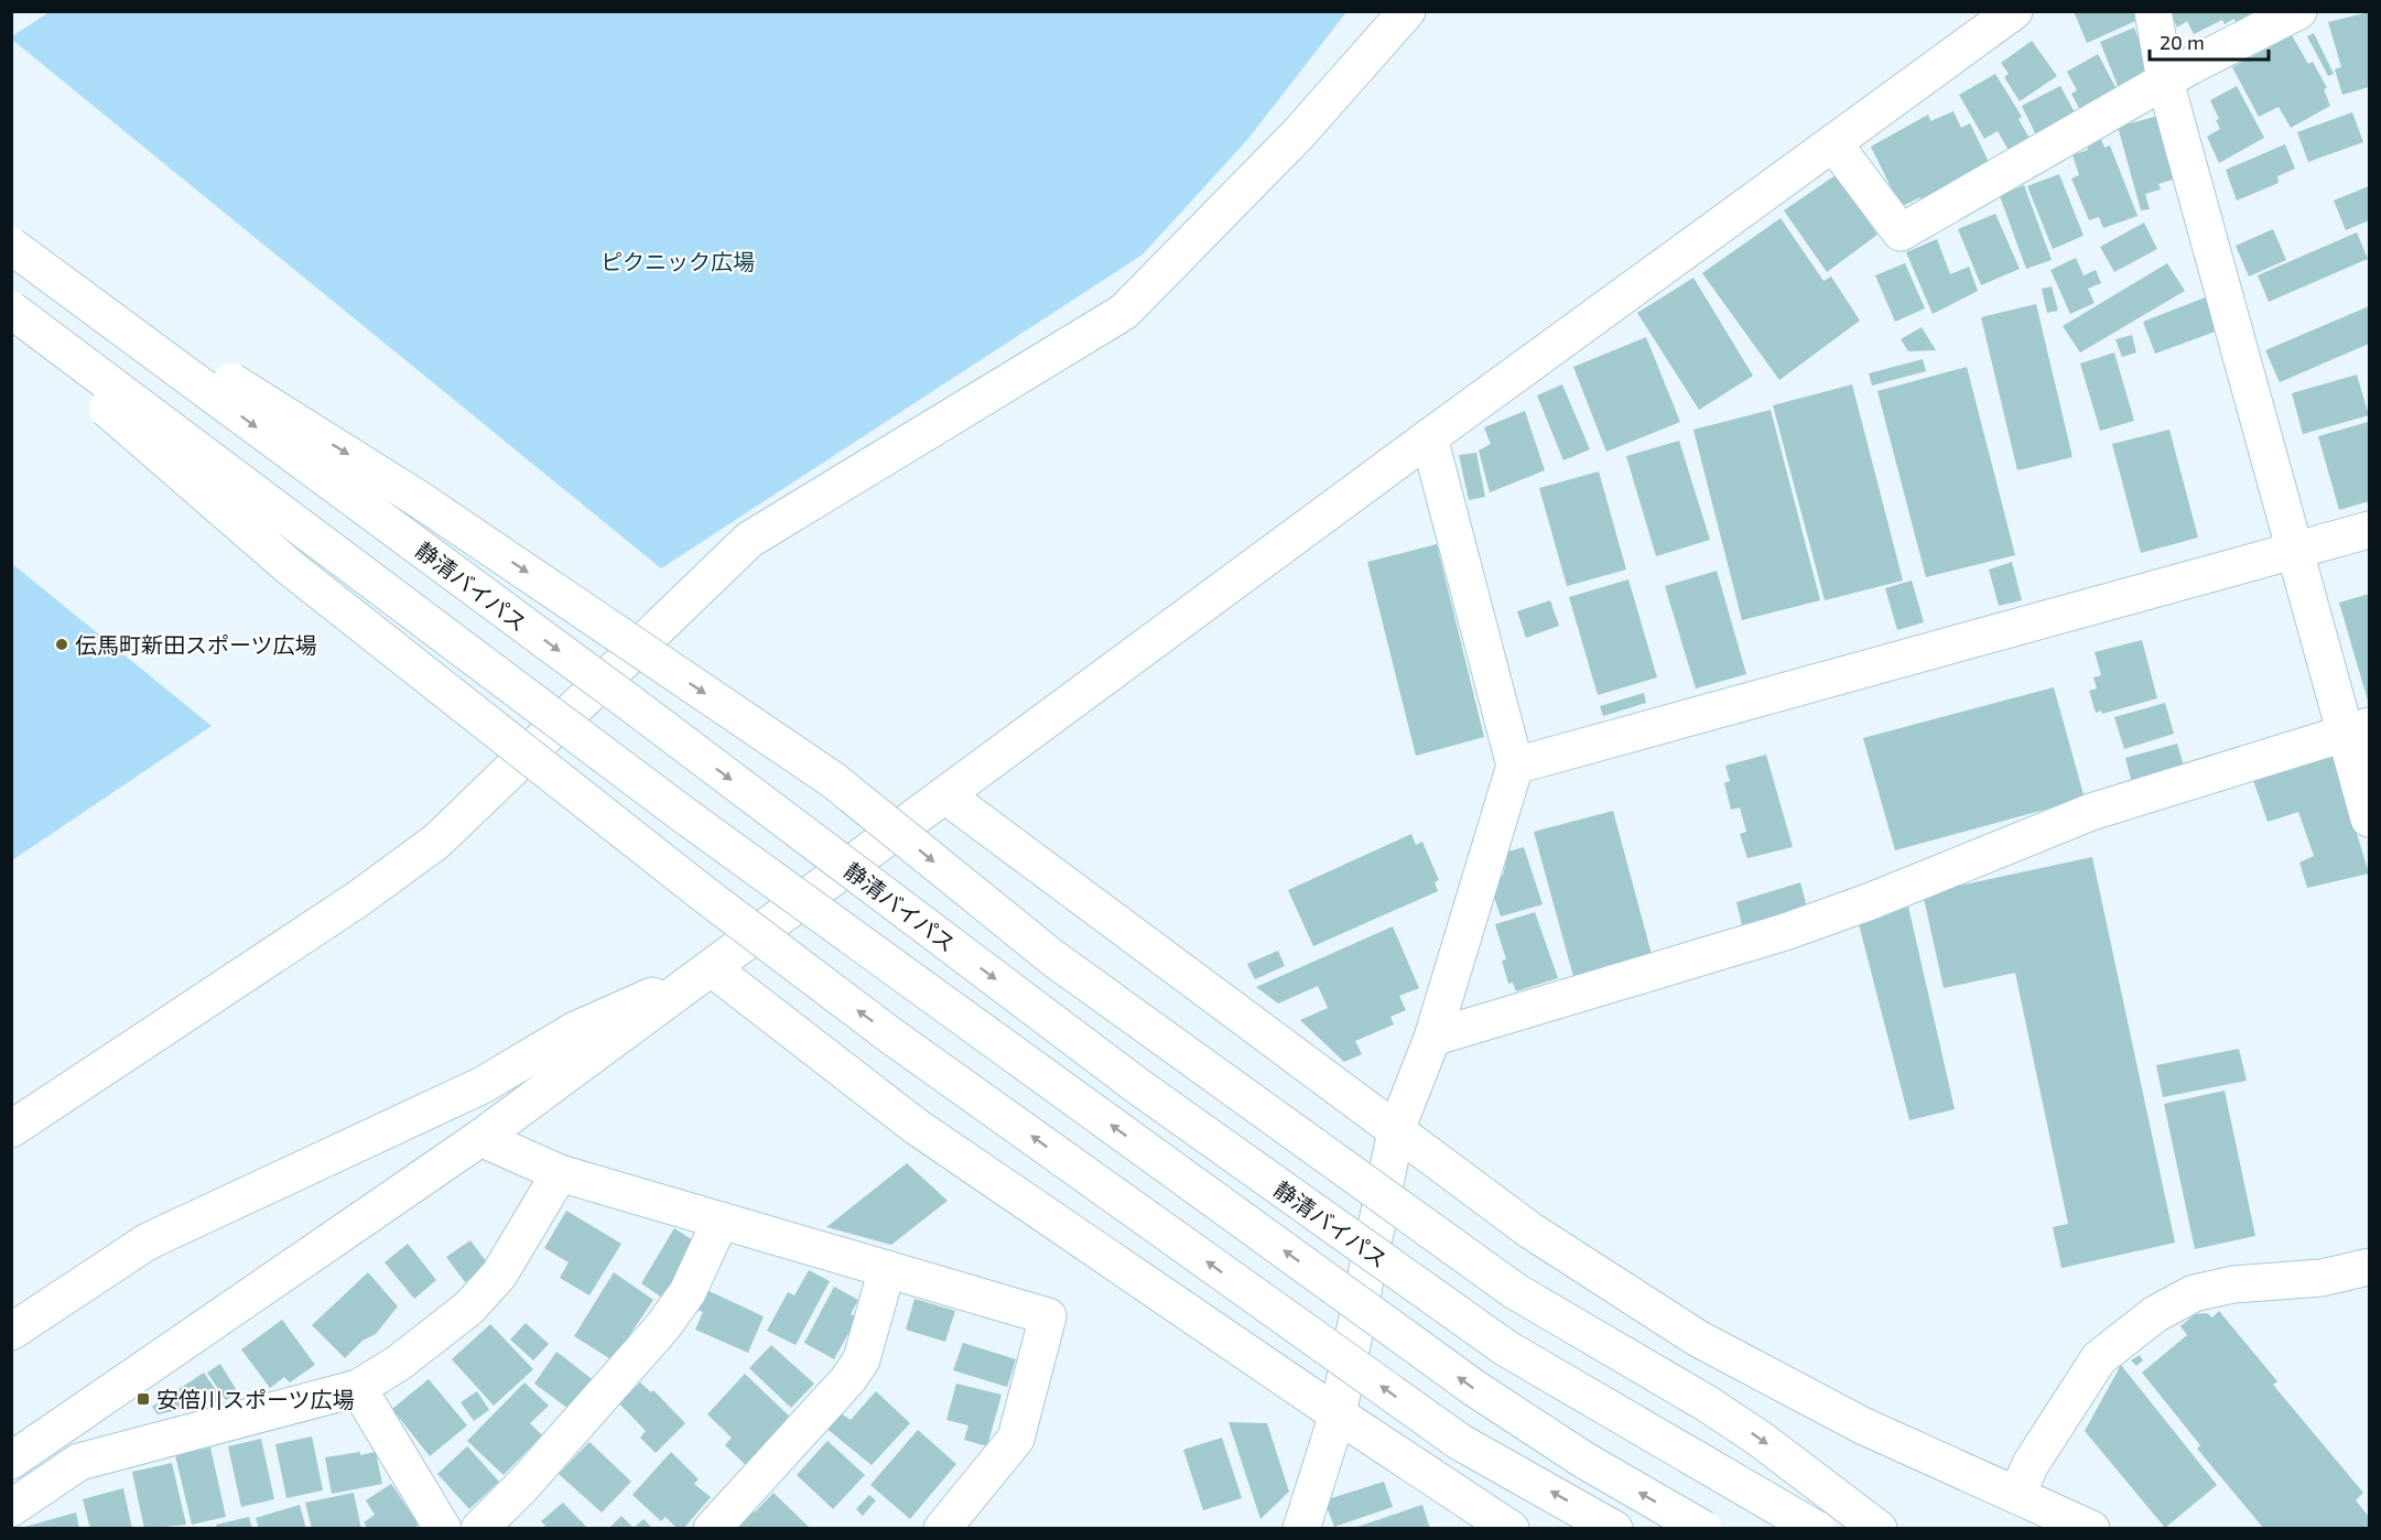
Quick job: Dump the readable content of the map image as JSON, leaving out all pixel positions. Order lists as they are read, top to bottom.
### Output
{
  "streets": {
    "main road": ["静清バイパス"]
  },
  "parks": ["ピクニック広場"],
  "places": {
    "other": ["伝馬町新田スポーツ広場"],
    "transit": ["安倍川スポーツ広場"]
  },
  "scale_bar": "20 m"
}
